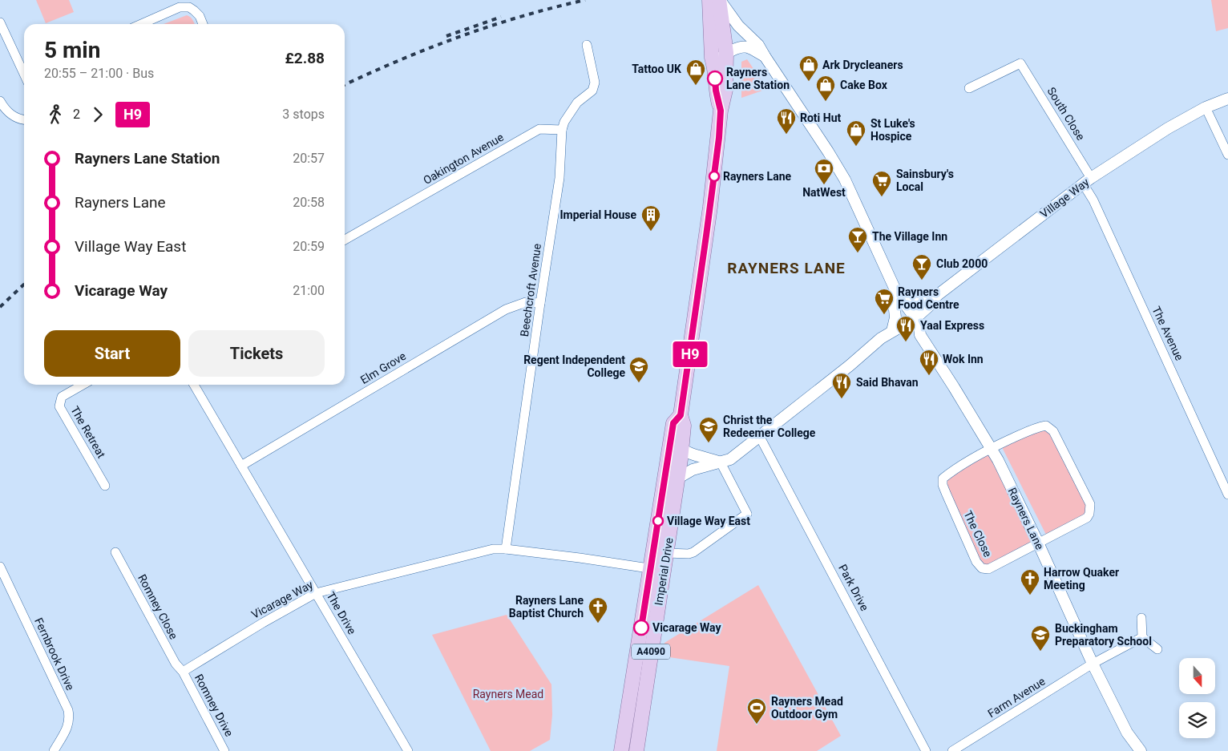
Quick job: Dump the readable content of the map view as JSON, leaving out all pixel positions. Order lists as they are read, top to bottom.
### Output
{
  "streets": {
    "main road": ["Imperial Drive", "A4090"],
    "street": [
      "South Close",
      "Oakington Avenue",
      "Village Way",
      "Beechcroft Avenue",
      "The Avenue",
      "Elm Grove",
      "The Retreat",
      "Rayners Lane",
      "The Close",
      "Park Drive",
      "Vicarage Way",
      "Romney Close",
      "The Drive",
      "Fernbrook Drive",
      "Farm Avenue",
      "Romney Drive"
    ]
  },
  "crossings": [
    ["South Close", "Village Way"],
    ["South Close", "The Avenue"],
    ["Oakington Avenue", "Beechcroft Avenue"],
    ["Village Way", "The Avenue"],
    ["Village Way", "Rayners Lane"],
    ["Beechcroft Avenue", "Elm Grove"],
    ["Beechcroft Avenue", "Vicarage Way"],
    ["Elm Grove", "The Drive"],
    ["Rayners Lane", "The Close"],
    ["Rayners Lane", "Imperial Drive"],
    ["Rayners Lane", "A4090"],
    ["Rayners Lane", "Farm Avenue"],
    ["Imperial Drive", "Vicarage Way"],
    ["Imperial Drive", "A4090"],
    ["Vicarage Way", "Romney Close"],
    ["Vicarage Way", "The Drive"],
    ["Vicarage Way", "Romney Drive"],
    ["Romney Close", "Romney Drive"]
  ],
  "districts": ["RAYNERS LANE"],
  "parks": ["Rayners Mead"],
  "places": {
    "other": [
      "Rayners Lane Station",
      "Rayners Lane",
      "Village Way East",
      "Vicarage Way"
    ],
    "shop": [
      "Ark Drycleaners",
      "Tattoo UK",
      "Cake Box",
      "St Luke's Hospice"
    ],
    "restaurant": [
      "Roti Hut",
      "Yaal Express",
      "Wok Inn",
      "Said Bhavan"
    ],
    "bank": ["NatWest"],
    "supermarket": ["Sainsbury's Local", "Rayners Food Centre"],
    "building": ["Imperial House"],
    "bar": ["The Village Inn", "Club 2000"],
    "school or university": ["Regent Independent College", "Christ the Redeemer College", "Buckingham Preparatory School"],
    "church": ["Harrow Quaker Meeting", "Rayners Lane Baptist Church"],
    "sports": ["Rayners Mead Outdoor Gym"]
  },
  "lines": ["bus line H9"],
  "north": "bottom",
  "page": {
    "on_map": "H9",
    "heading": ["5 min", "20:55 – 21:00 · Bus", "£2.88"],
    "legs": ["2", "H9", "3 stops"],
    "list": [
      {
        "name": "Rayners Lane Station",
        "value": "20:57"
      },
      {
        "name": "Rayners Lane",
        "value": "20:58"
      },
      {
        "name": "Village Way East",
        "value": "20:59"
      },
      {
        "name": "Vicarage Way",
        "value": "21:00"
      }
    ],
    "buttons": ["Start", "Tickets"]
  }
}
